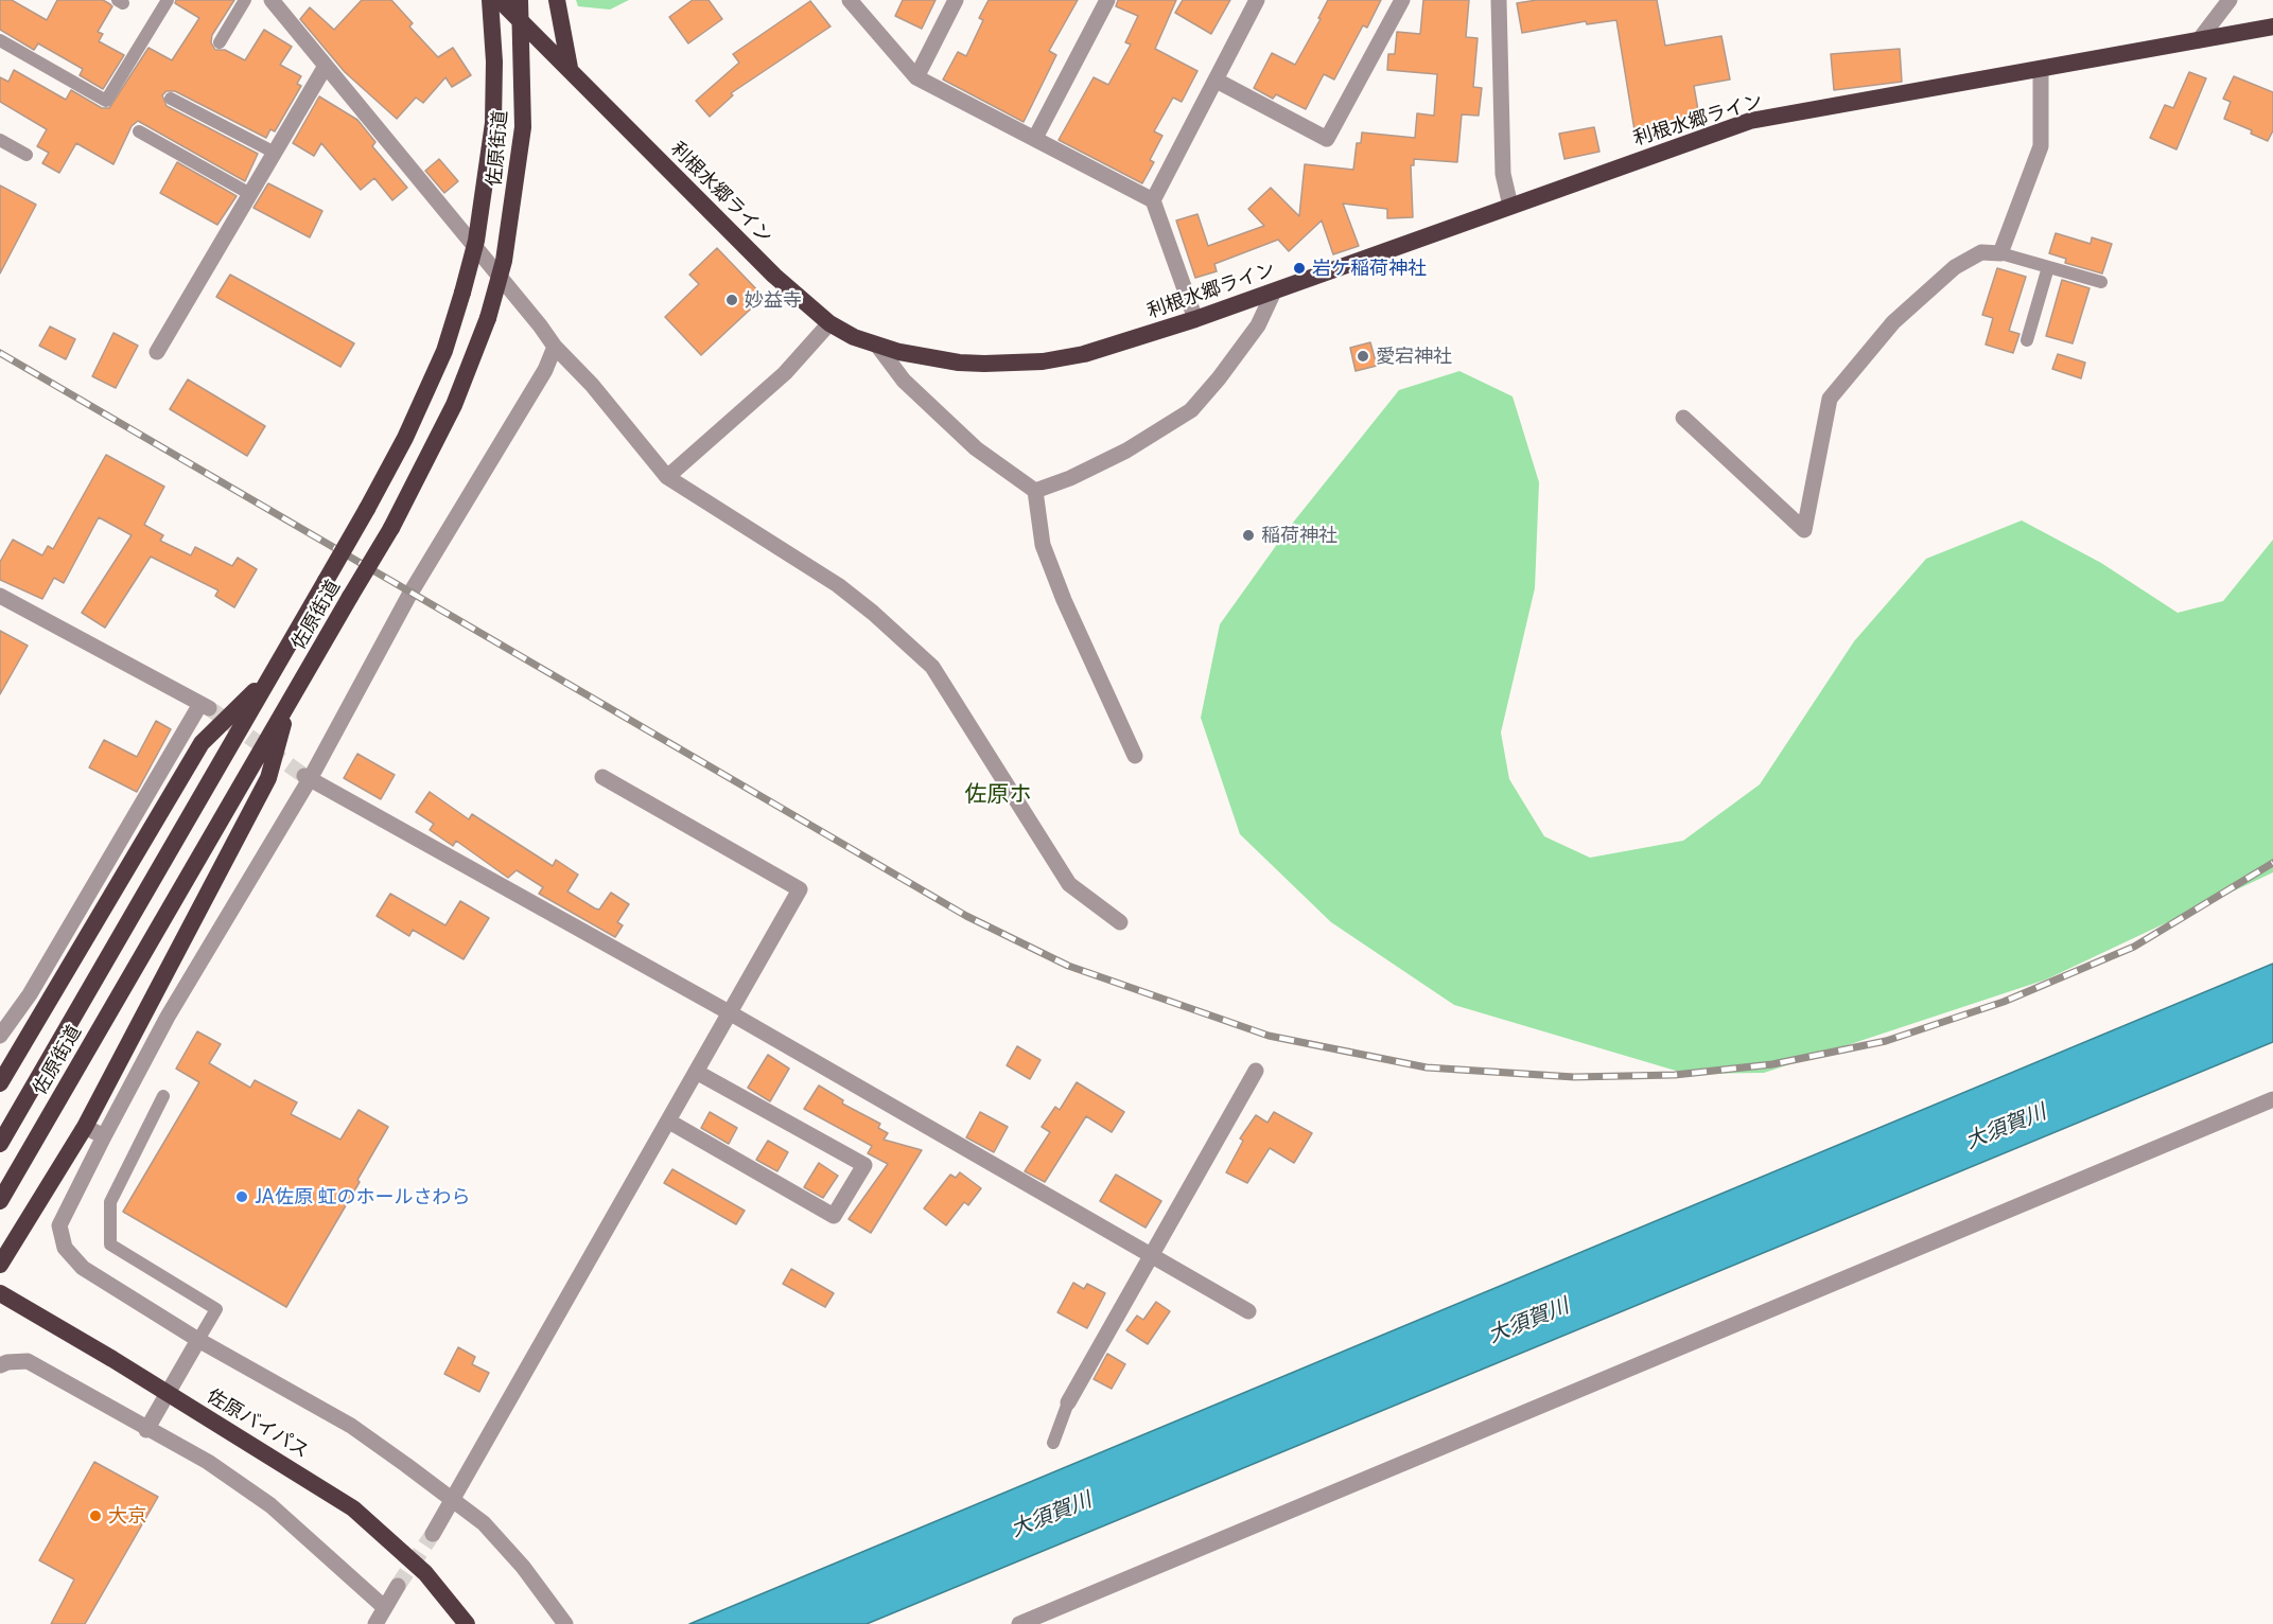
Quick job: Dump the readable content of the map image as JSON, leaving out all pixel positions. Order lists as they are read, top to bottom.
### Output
{
  "streets": {
    "highway": ["利根水郷ライン", "佐原街道", "佐原バイパス"]
  },
  "districts": ["佐原ホ"],
  "water": ["大須賀川"],
  "places": [
    "岩ケ稲荷神社",
    "妙益寺",
    "愛宕神社",
    "稲荷神社",
    "JA佐原 虹のホールさわら",
    "大京"
  ]
}
